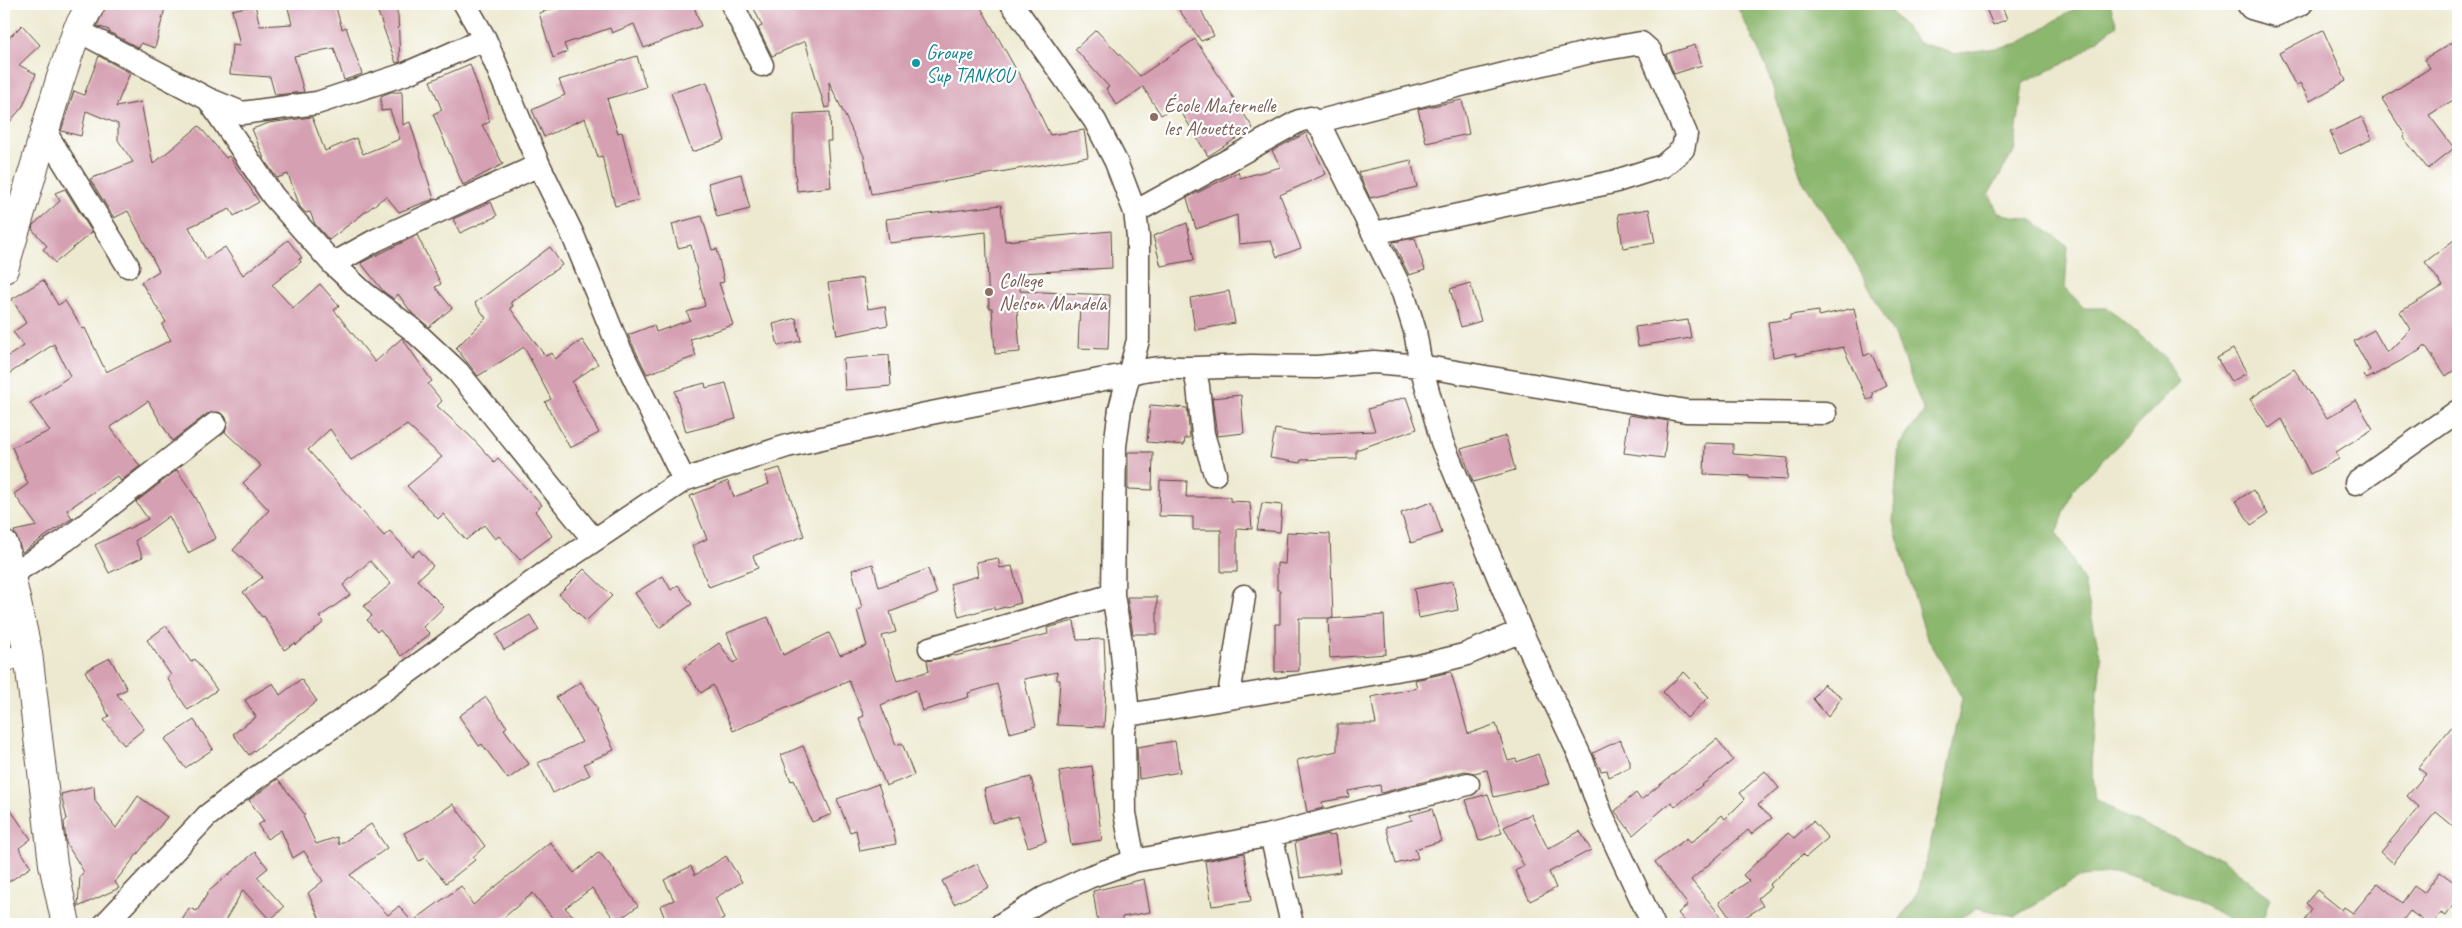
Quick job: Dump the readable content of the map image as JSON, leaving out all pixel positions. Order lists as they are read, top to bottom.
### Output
{
  "places": ["Groupe Sup TANKOU", "École Maternelle les Alouettes", "College Nelson Mandela"]
}
